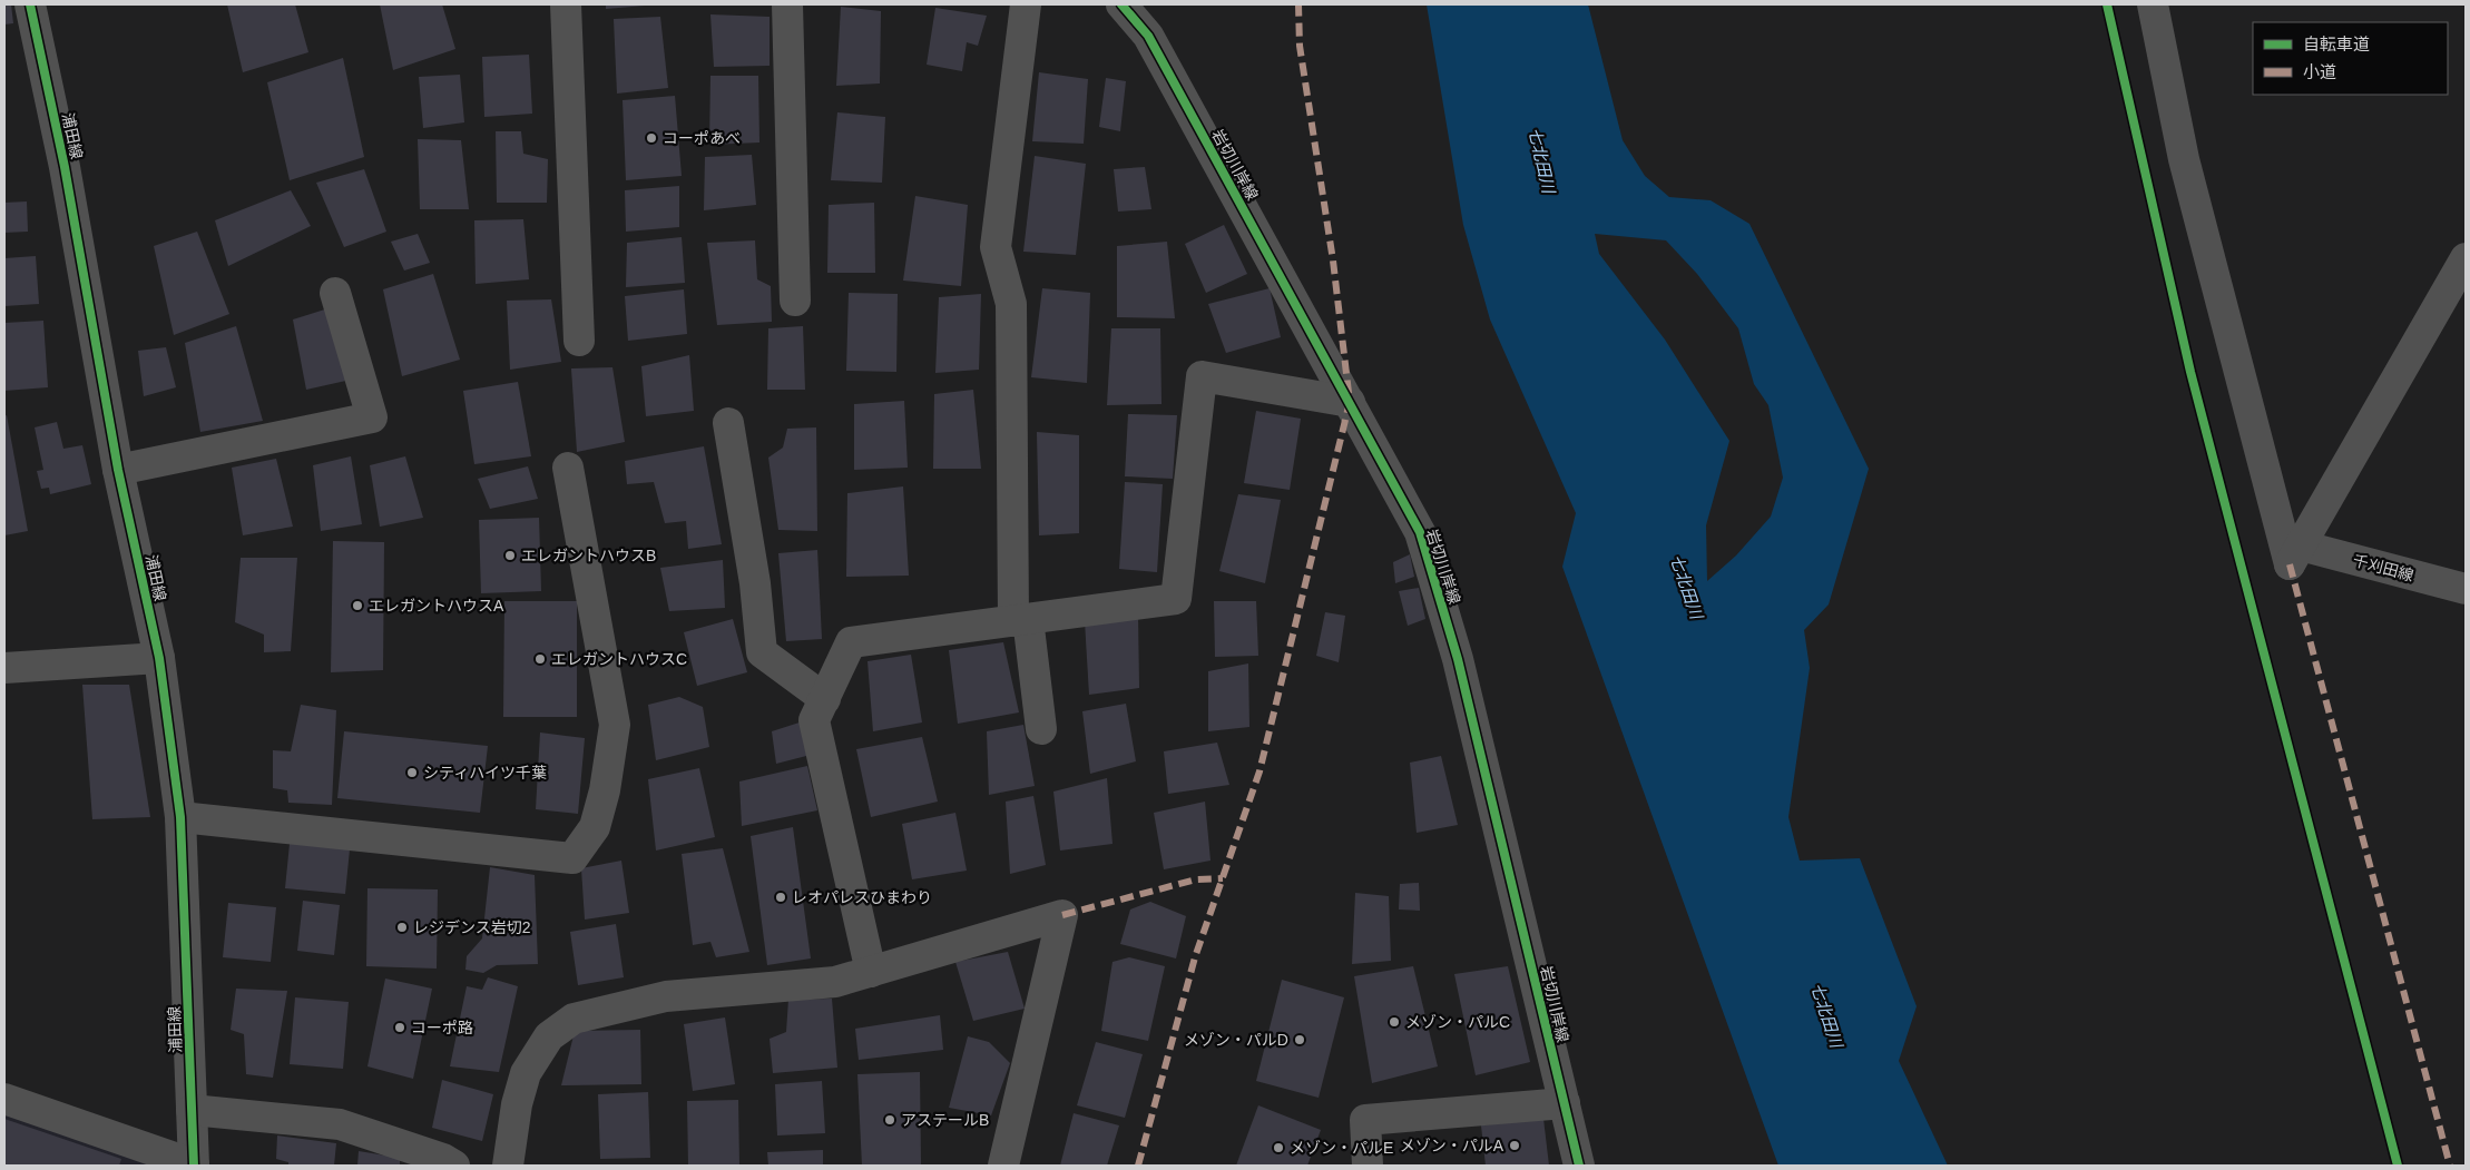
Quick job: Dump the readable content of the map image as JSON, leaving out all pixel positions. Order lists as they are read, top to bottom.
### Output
{
  "streets": {
    "street": ["浦田線", "岩切川岸線", "千刈田線"]
  },
  "water": ["七北田川"],
  "places": [
    "コーポあべ",
    "エレガントハウスB",
    "エレガントハウスA",
    "エレガントハウスC",
    "シティハイツ千葉",
    "レオパレスひまわり",
    "レジデンス岩切2",
    "メゾン・パルC",
    "コーポ路",
    "メゾン・パルD",
    "アステールB",
    "メゾン・パルA",
    "メゾン・パルE"
  ],
  "legend": ["自転車道", "小道"]
}
